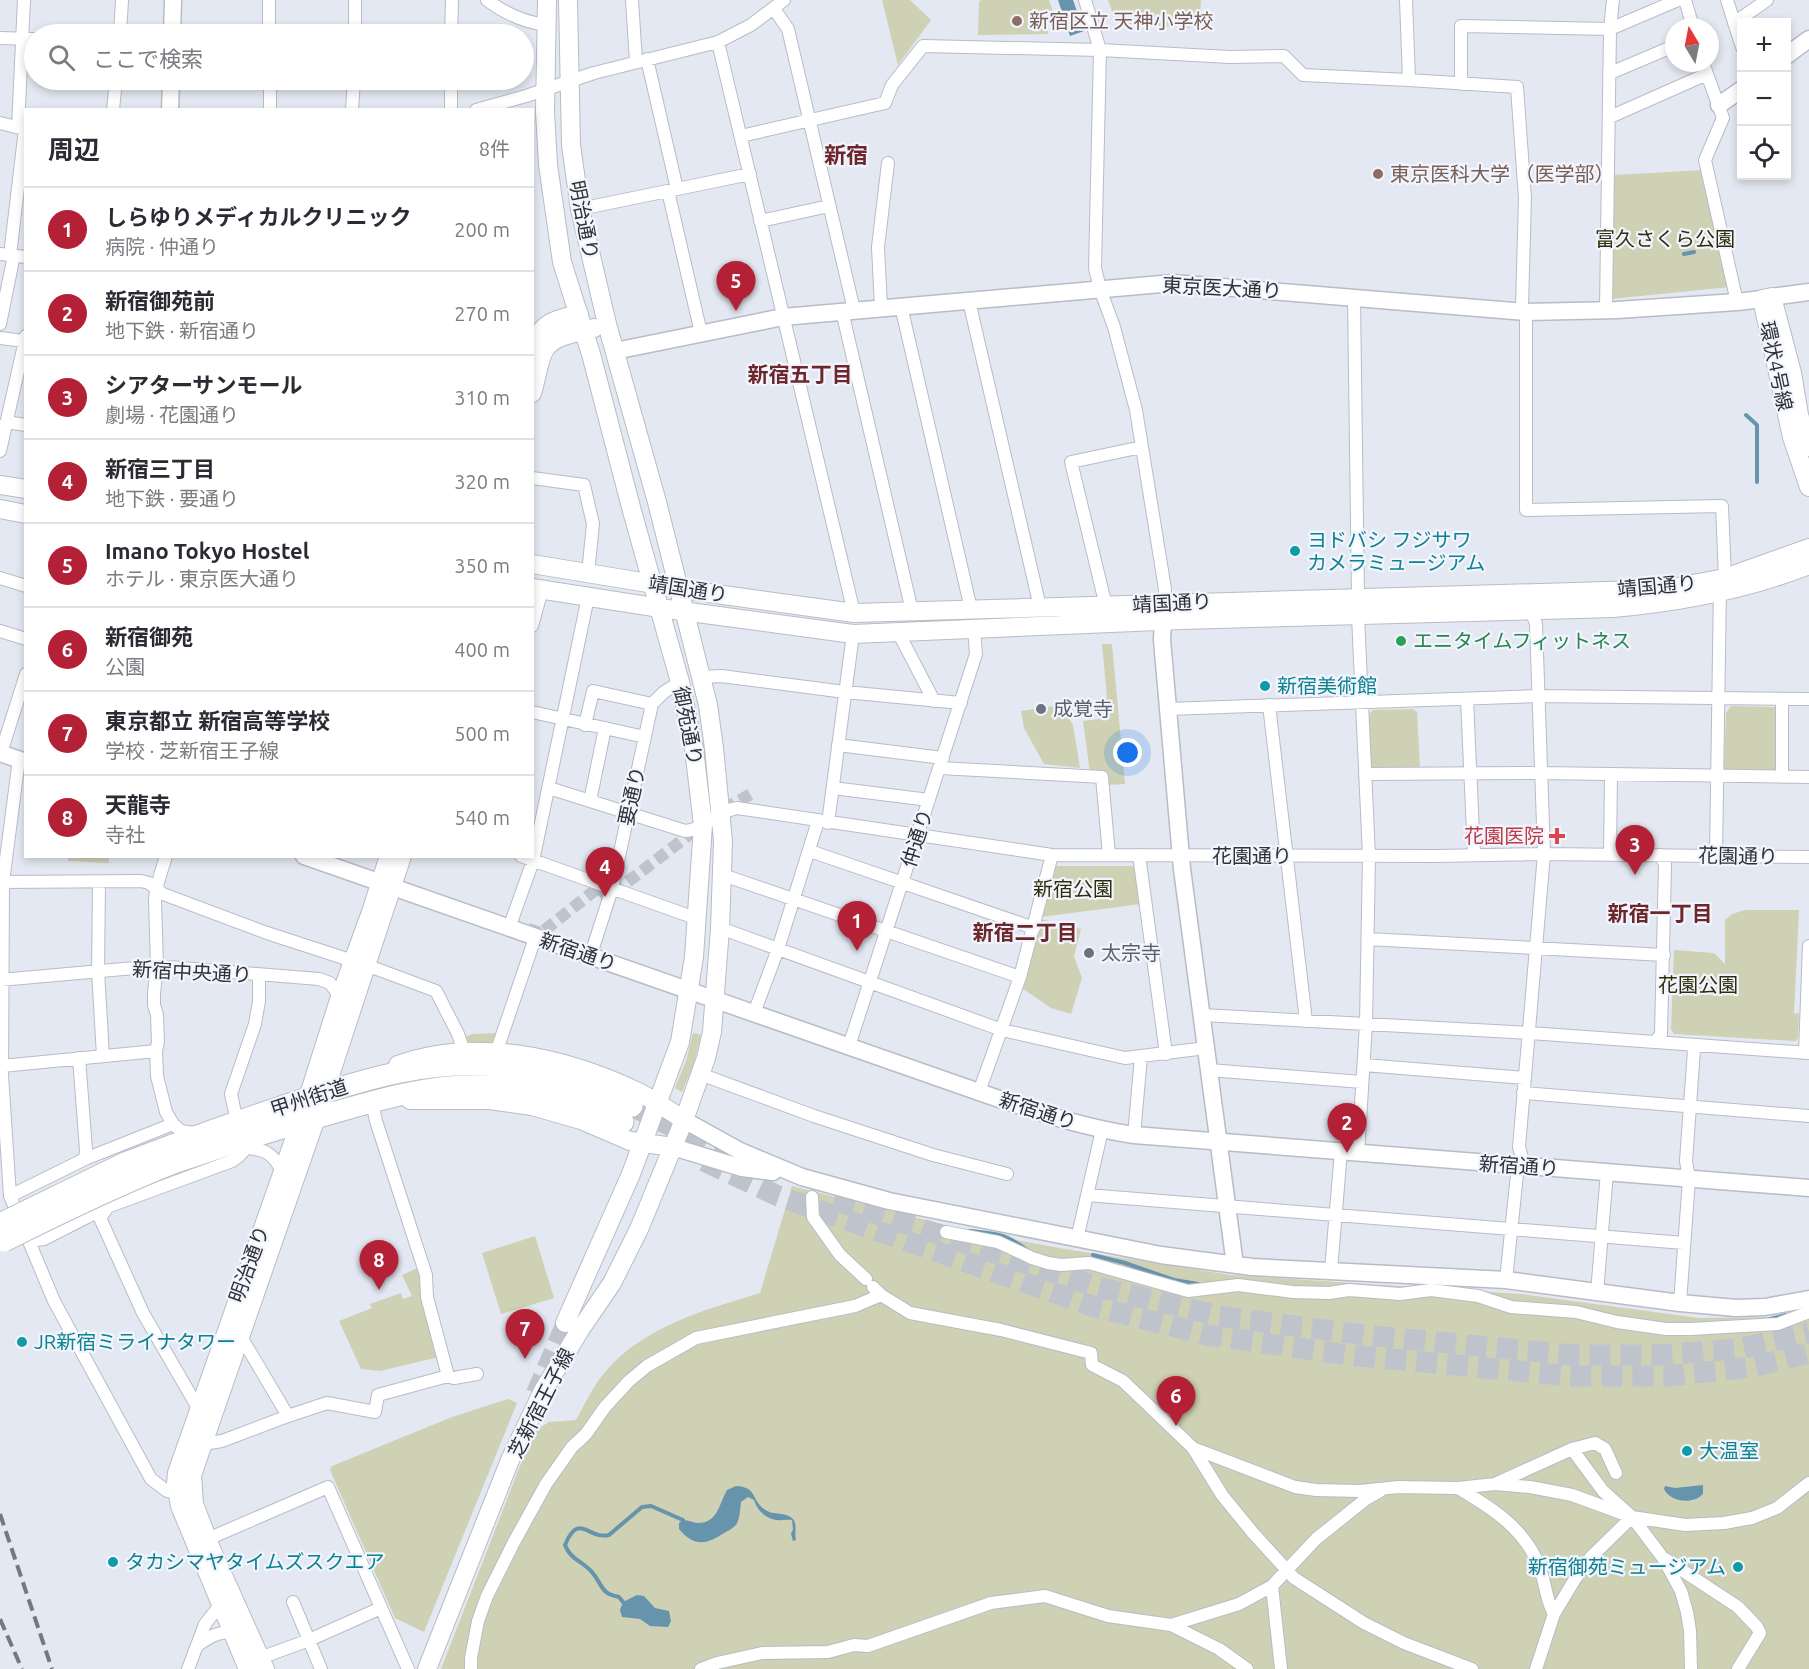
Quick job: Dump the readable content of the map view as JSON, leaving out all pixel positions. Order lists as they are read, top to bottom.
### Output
{
  "streets": {
    "highway": ["甲州街道"],
    "main road": [
      "明治通り",
      "環状4号線",
      "靖国通り",
      "御苑通り",
      "芝新宿王子線"
    ],
    "street": [
      "東京医大通り",
      "要通り",
      "仲通り",
      "花園通り",
      "新宿通り",
      "新宿中央通り"
    ]
  },
  "crossings": [
    ["明治通り", "御苑通り"],
    ["明治通り", "新宿通り"],
    ["明治通り", "新宿中央通り"],
    ["明治通り", "甲州街道"],
    ["東京医大通り", "環状4号線"],
    ["東京医大通り", "御苑通り"],
    ["靖国通り", "御苑通り"],
    ["靖国通り", "仲通り"],
    ["御苑通り", "花園通り"],
    ["御苑通り", "新宿通り"],
    ["御苑通り", "芝新宿王子線"],
    ["要通り", "新宿通り"],
    ["仲通り", "花園通り"],
    ["仲通り", "新宿通り"]
  ],
  "districts": [
    "新宿",
    "新宿五丁目",
    "新宿一丁目",
    "新宿二丁目"
  ],
  "parks": ["富久さくら公園", "新宿公園", "花園公園"],
  "places": {
    "other": [
      "新宿区立 天神小学校",
      "東京医科大学 （医学部）",
      "ヨドバシ フジサワ カメラミュージアム",
      "エニタイムフィットネス",
      "新宿美術館",
      "成覚寺",
      "太宗寺",
      "JR新宿ミライナタワー",
      "大温室",
      "タカシマヤタイムズスクエア",
      "新宿御苑ミュージアム"
    ],
    "health": ["花園医院"]
  },
  "north": "top",
  "page": {
    "map_buttons": ["+", "−"],
    "search": "ここで検索",
    "heading": ["周辺", "8件"],
    "list": [
      {
        "mark": "1",
        "name": "しらゆりメディカルクリニック",
        "note": "病院 · 仲通り",
        "value": "200 m"
      },
      {
        "mark": "2",
        "name": "新宿御苑前",
        "note": "地下鉄 · 新宿通り",
        "value": "270 m"
      },
      {
        "mark": "3",
        "name": "シアターサンモール",
        "note": "劇場 · 花園通り",
        "value": "310 m"
      },
      {
        "mark": "4",
        "name": "新宿三丁目",
        "note": "地下鉄 · 要通り",
        "value": "320 m"
      },
      {
        "mark": "5",
        "name": "Imano Tokyo Hostel",
        "note": "ホテル · 東京医大通り",
        "value": "350 m"
      },
      {
        "mark": "6",
        "name": "新宿御苑",
        "note": "公園",
        "value": "400 m"
      },
      {
        "mark": "7",
        "name": "東京都立 新宿高等学校",
        "note": "学校 · 芝新宿王子線",
        "value": "500 m"
      },
      {
        "mark": "8",
        "name": "天龍寺",
        "note": "寺社",
        "value": "540 m"
      }
    ],
    "pins": [
      "5",
      "3",
      "4",
      "1",
      "2",
      "8",
      "7",
      "6"
    ]
  }
}
